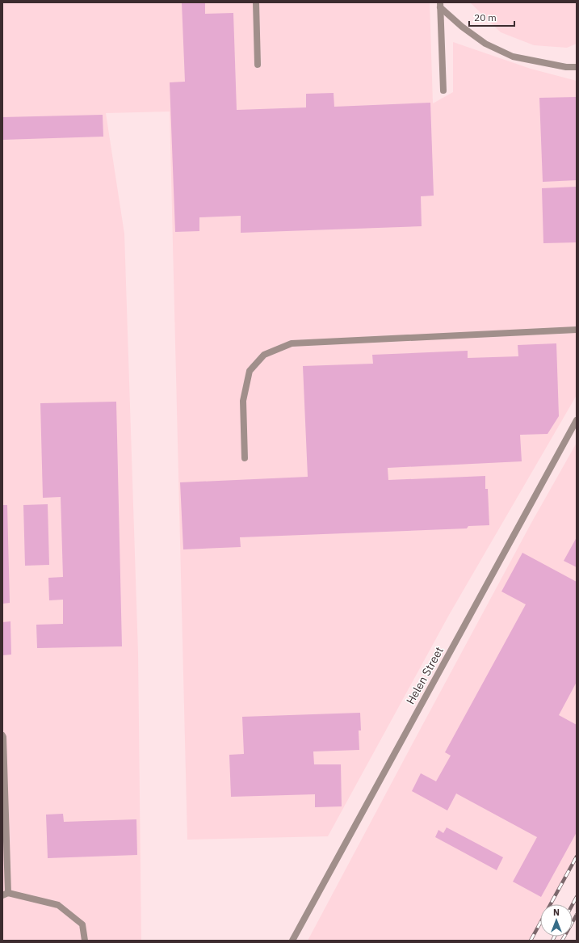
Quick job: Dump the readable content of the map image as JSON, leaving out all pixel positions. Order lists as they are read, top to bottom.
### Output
{
  "streets": {
    "street": ["Helen Street"]
  },
  "scale_bar": "20 m",
  "north": "top"
}
